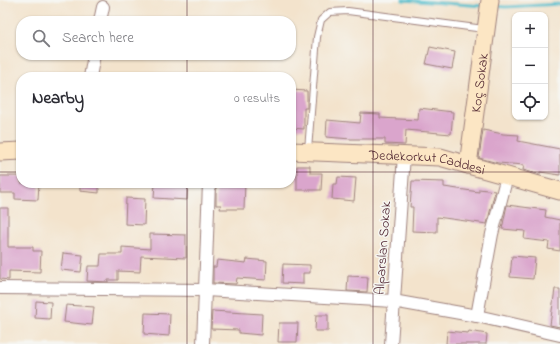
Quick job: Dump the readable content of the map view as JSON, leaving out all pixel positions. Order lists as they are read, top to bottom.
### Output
{
  "streets": {
    "street": ["Koç Sokak", "Dedekorkut Caddesi", "Alparslan Sokak"]
  },
  "crossings": [
    ["Koç Sokak", "Dedekorkut Caddesi"],
    ["Dedekorkut Caddesi", "Alparslan Sokak"]
  ],
  "page": {
    "map_buttons": ["+", "−"],
    "search": "Search here",
    "heading": ["Nearby", "0 results"]
  }
}
